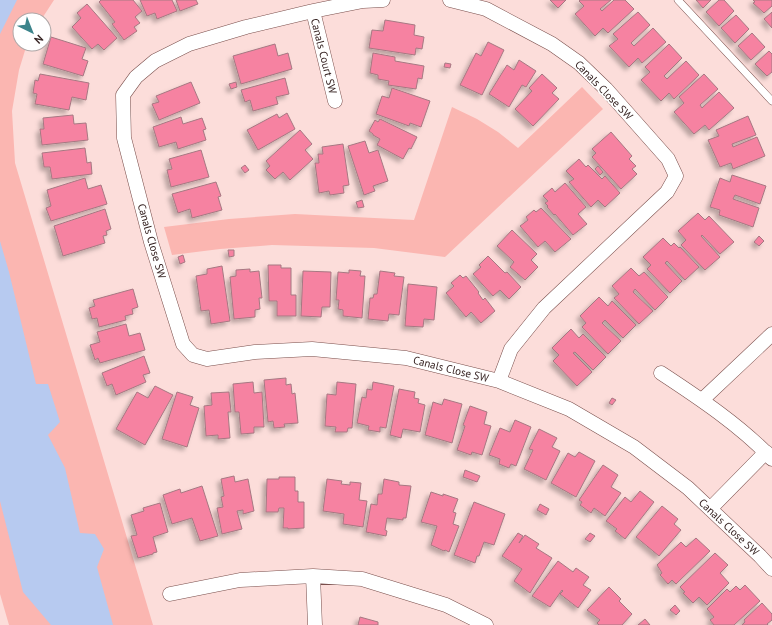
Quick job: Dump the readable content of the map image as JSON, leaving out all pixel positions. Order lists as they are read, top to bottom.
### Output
{
  "streets": {
    "street": ["Canals Court SW", "Canals Close SW"]
  },
  "crossings": [
    ["Canals Court SW", "Canals Close SW"]
  ],
  "north": "bottom right"
}
